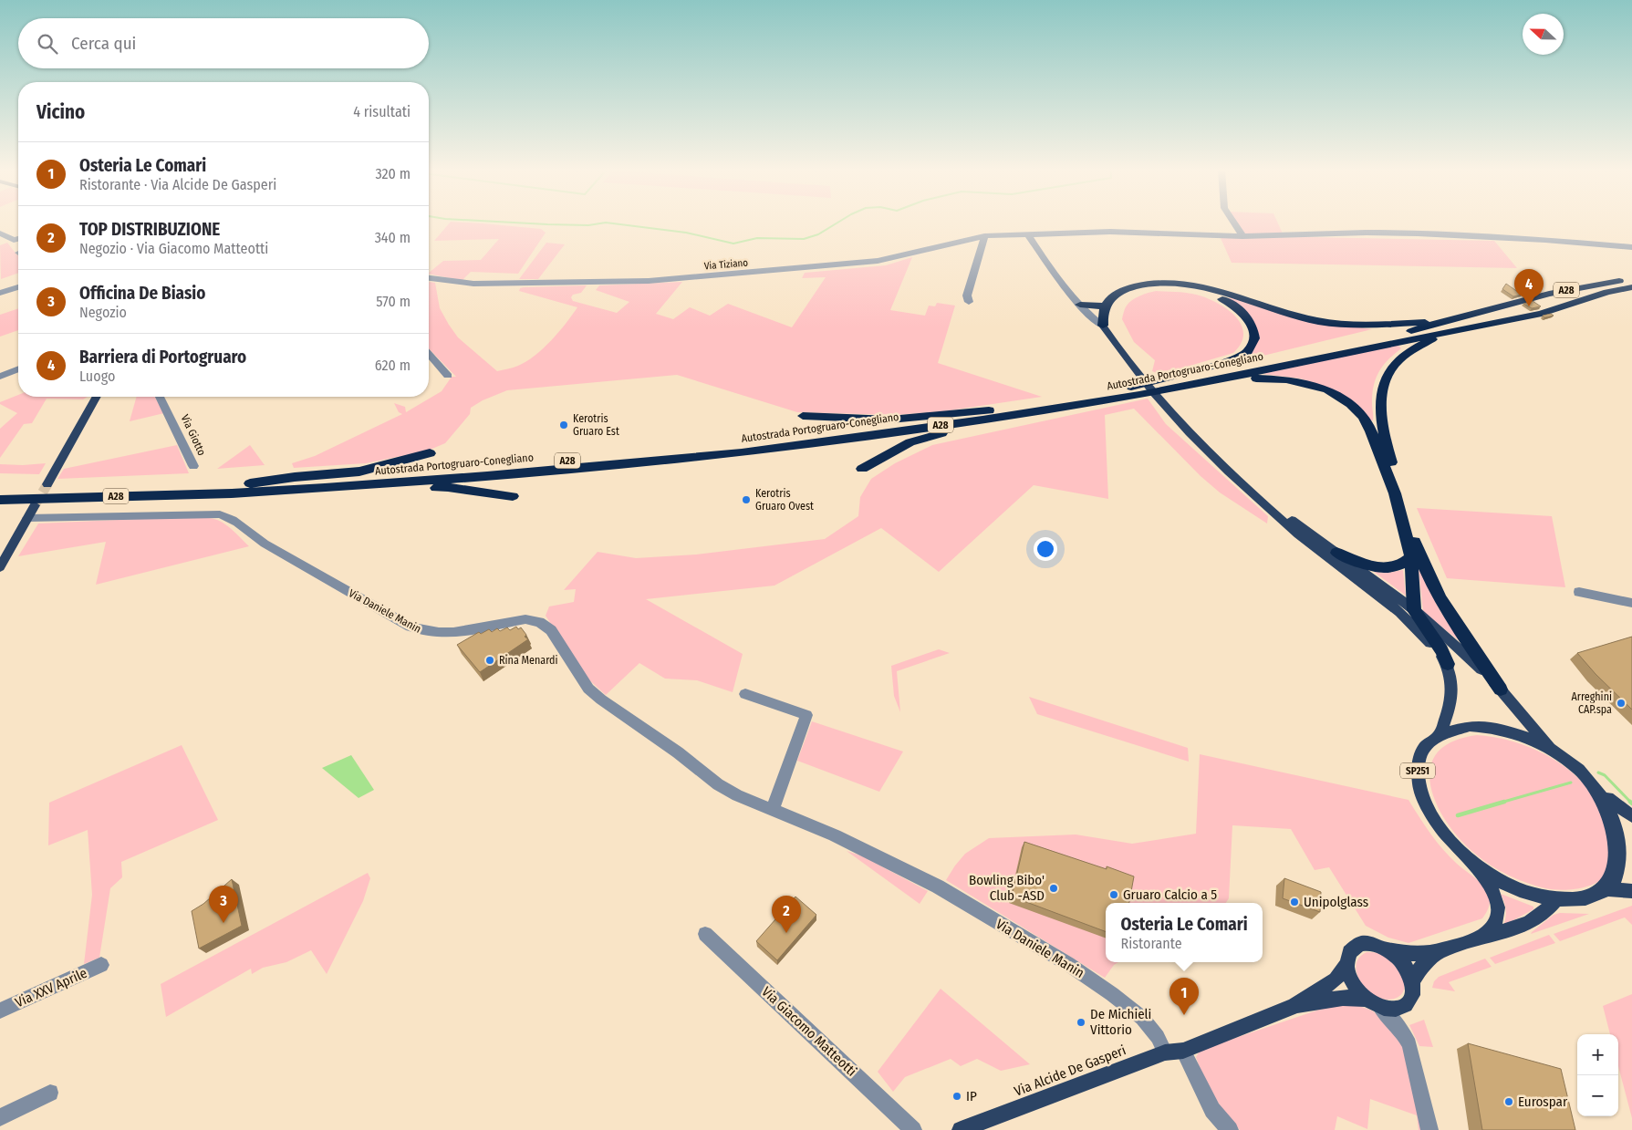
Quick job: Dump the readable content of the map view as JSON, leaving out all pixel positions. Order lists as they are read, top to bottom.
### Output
{
  "streets": {
    "highway": ["A28", "Autostrada Portogruaro-Conegliano"],
    "main road": ["SP251", "Via Alcide De Gasperi"],
    "street": [
      "Via Tiziano",
      "Via Giotto",
      "Via Daniele Manin",
      "Via XXV Aprile",
      "Via Giacomo Matteotti"
    ]
  },
  "crossings": [
    ["Via Daniele Manin", "Via Alcide De Gasperi"]
  ],
  "places": [
    "Kerotris Gruaro Est",
    "Kerotris Gruaro Ovest",
    "Rina Menardi",
    "Arreghini CAP.spa",
    "Bowling Bibo' Club -ASD",
    "Gruaro Calcio a 5",
    "Unipolglass",
    "De Michieli Vittorio",
    "IP",
    "Eurospar"
  ],
  "north": "left",
  "page": {
    "search": "Cerca qui",
    "heading": ["Vicino", "4 risultati"],
    "list": [
      {
        "mark": "1",
        "name": "Osteria Le Comari",
        "note": "Ristorante · Via Alcide De Gasperi",
        "value": "320 m"
      },
      {
        "mark": "2",
        "name": "TOP DISTRIBUZIONE",
        "note": "Negozio · Via Giacomo Matteotti",
        "value": "340 m"
      },
      {
        "mark": "3",
        "name": "Officina De Biasio",
        "note": "Negozio",
        "value": "570 m"
      },
      {
        "mark": "4",
        "name": "Barriera di Portogruaro",
        "note": "Luogo",
        "value": "620 m"
      }
    ],
    "pins": [
      "4",
      "3",
      "2",
      "1"
    ],
    "popup": ["Osteria Le Comari", "Ristorante"],
    "map_buttons": ["+", "−"]
  }
}
